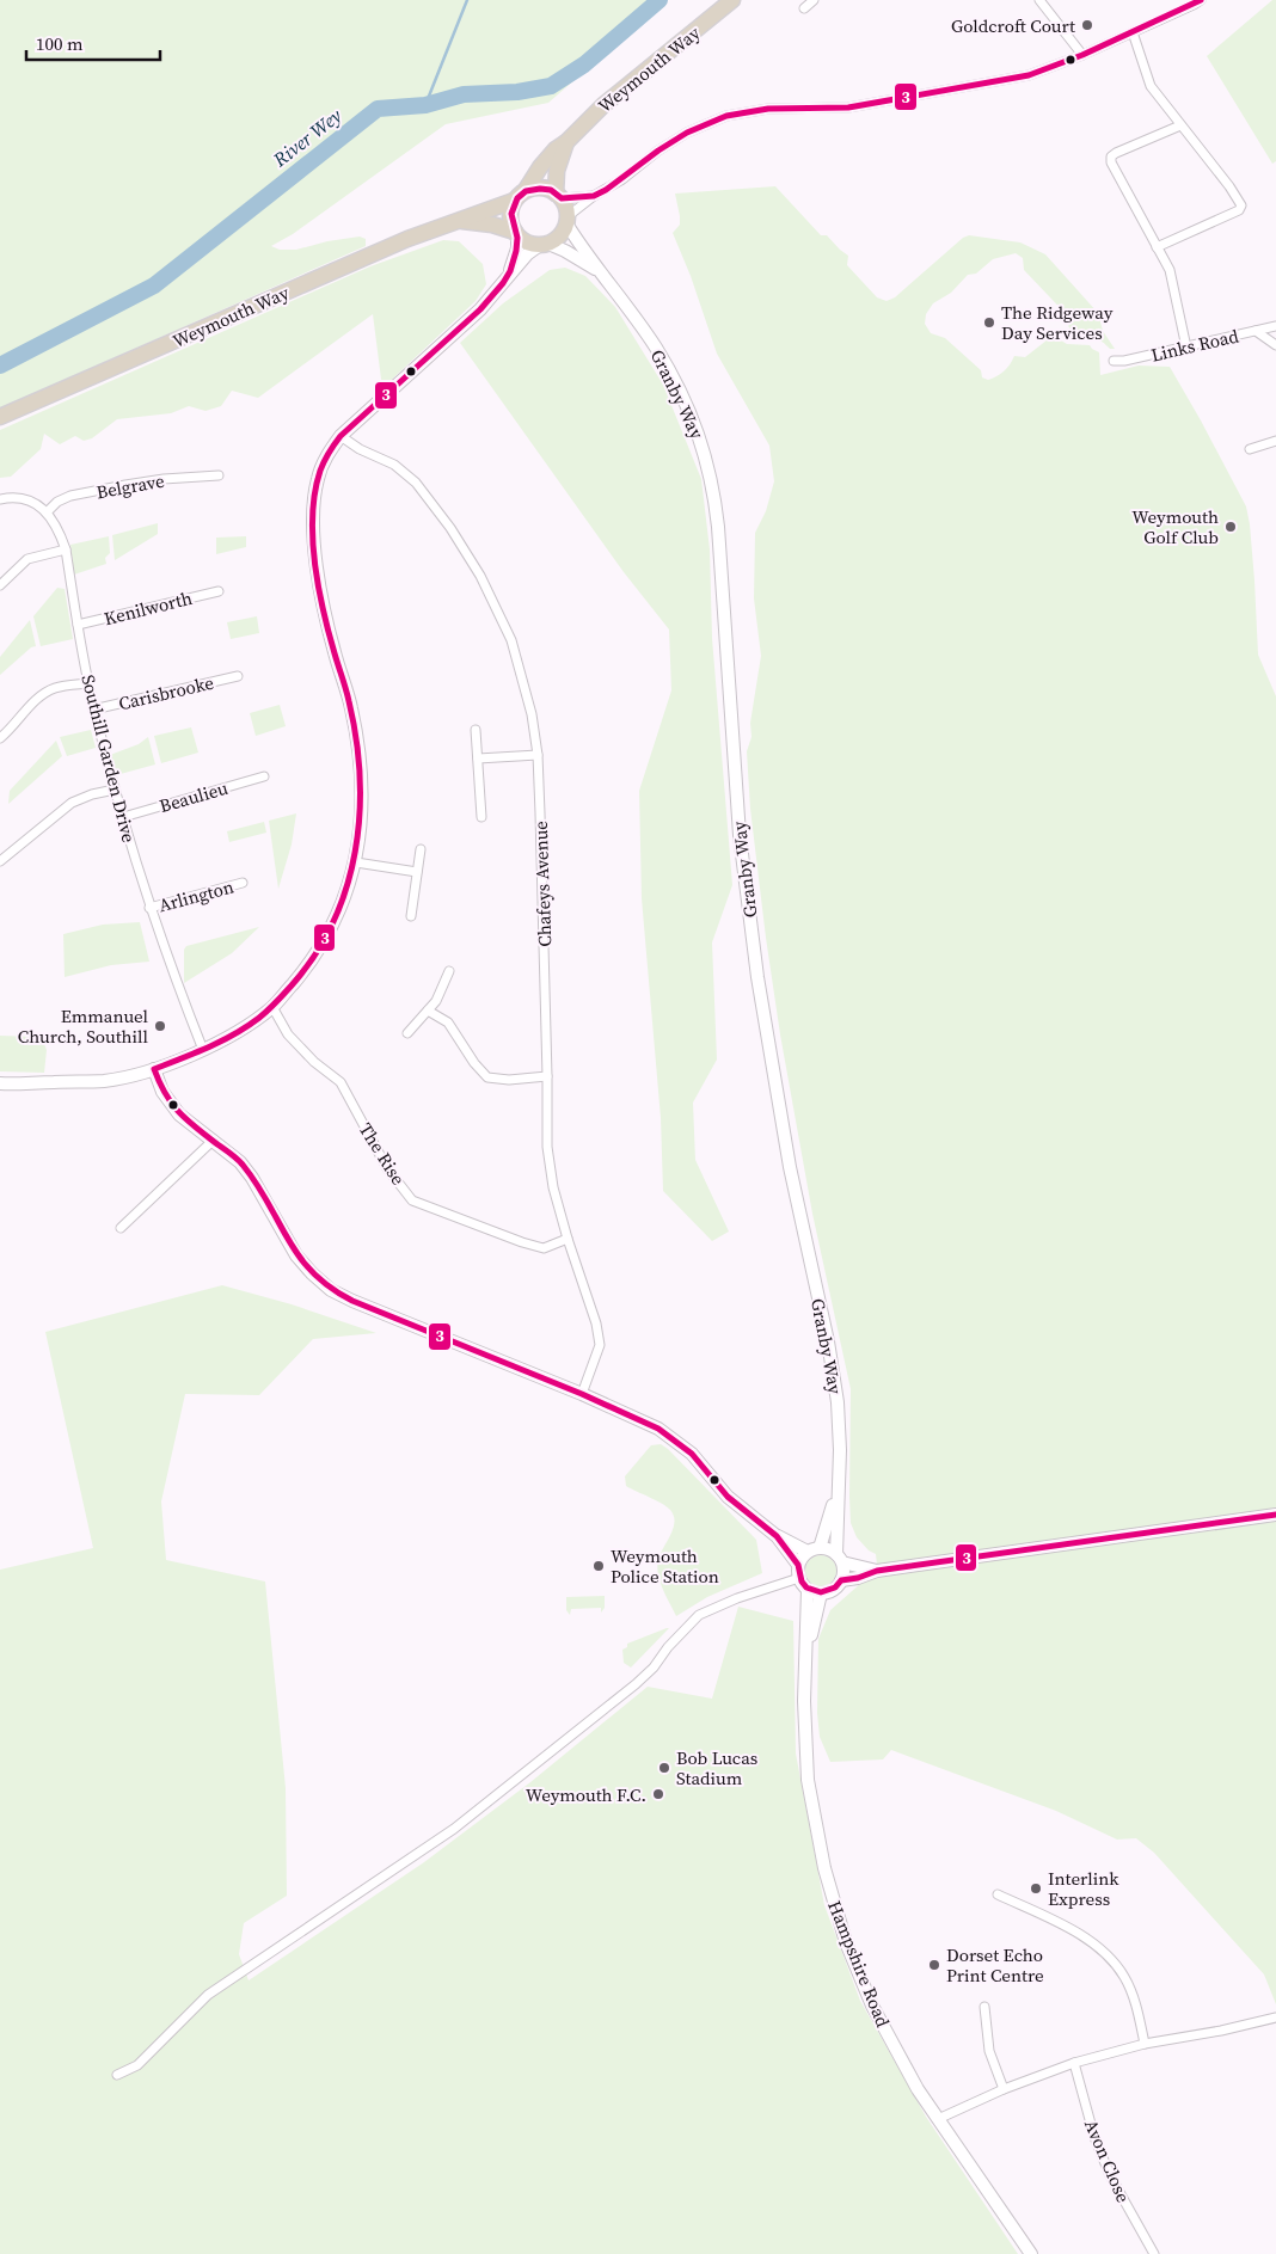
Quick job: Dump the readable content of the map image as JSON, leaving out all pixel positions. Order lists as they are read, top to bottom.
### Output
{
  "streets": {
    "highway": ["Weymouth Way"],
    "main road": ["Granby Way", "Hampshire Road"],
    "street": [
      "Links Road",
      "Belgrave",
      "Kenilworth",
      "Carisbrooke",
      "Southill Garden Drive",
      "Beaulieu",
      "Chafeys Avenue",
      "Arlington",
      "The Rise",
      "Avon Close"
    ]
  },
  "crossings": [
    ["Weymouth Way", "Granby Way"],
    ["Belgrave", "Southill Garden Drive"],
    ["Kenilworth", "Southill Garden Drive"],
    ["Carisbrooke", "Southill Garden Drive"],
    ["Southill Garden Drive", "Beaulieu"],
    ["Southill Garden Drive", "Arlington"],
    ["Chafeys Avenue", "The Rise"]
  ],
  "water": ["River Wey"],
  "places": [
    "Goldcroft Court",
    "The Ridgeway Day Services",
    "Weymouth Golf Club",
    "Emmanuel Church, Southill",
    "Weymouth Police Station",
    "Bob Lucas Stadium",
    "Weymouth F.C.",
    "Interlink Express",
    "Dorset Echo Print Centre"
  ],
  "lines": ["transit line 3"],
  "scale_bar": "100 m"
}
